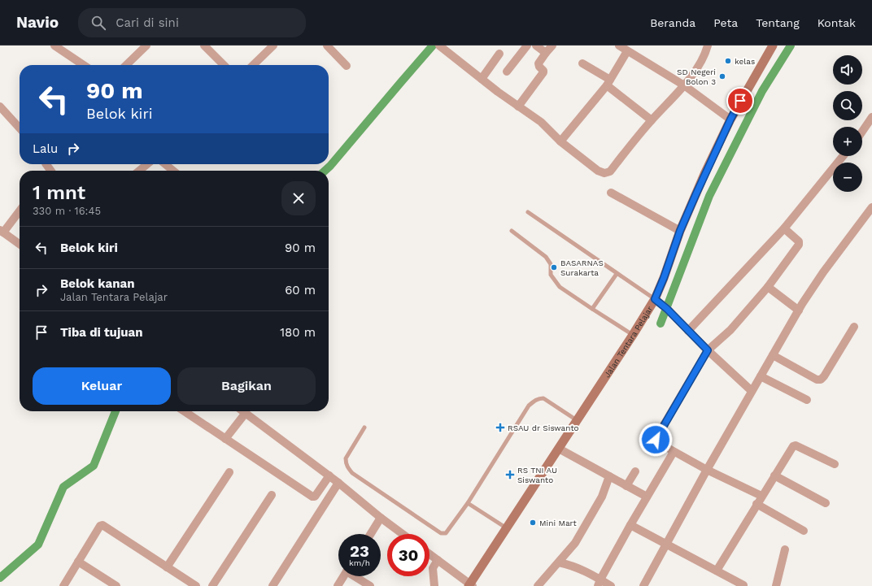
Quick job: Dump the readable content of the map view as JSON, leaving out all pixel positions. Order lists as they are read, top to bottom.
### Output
{
  "streets": {
    "main road": ["Jalan Tentara Pelajar"]
  },
  "places": {
    "other": [
      "kelas",
      "SD Negeri Bolon 3",
      "BASARNAS Surakarta",
      "Mini Mart"
    ],
    "health": ["RSAU dr Siswanto", "RS TNI AU Siswanto"]
  },
  "page": {
    "header": "Navio",
    "search": "Cari di sini",
    "nav": [
      "Beranda",
      "Peta",
      "Tentang",
      "Kontak"
    ],
    "map_buttons": ["+", "−"],
    "turn": ["90 m", "Belok kiri"],
    "then": "Lalu",
    "heading": ["1 mnt", "330 m · 16:45"],
    "list": [
      {
        "name": "Belok kiri",
        "value": "90 m"
      },
      {
        "name": "Belok kanan",
        "note": "Jalan Tentara Pelajar",
        "value": "60 m"
      },
      {
        "name": "Tiba di tujuan",
        "value": "180 m"
      }
    ],
    "buttons": ["Keluar", "Bagikan"],
    "speed": "23 km/h",
    "limit": "30"
  }
}
